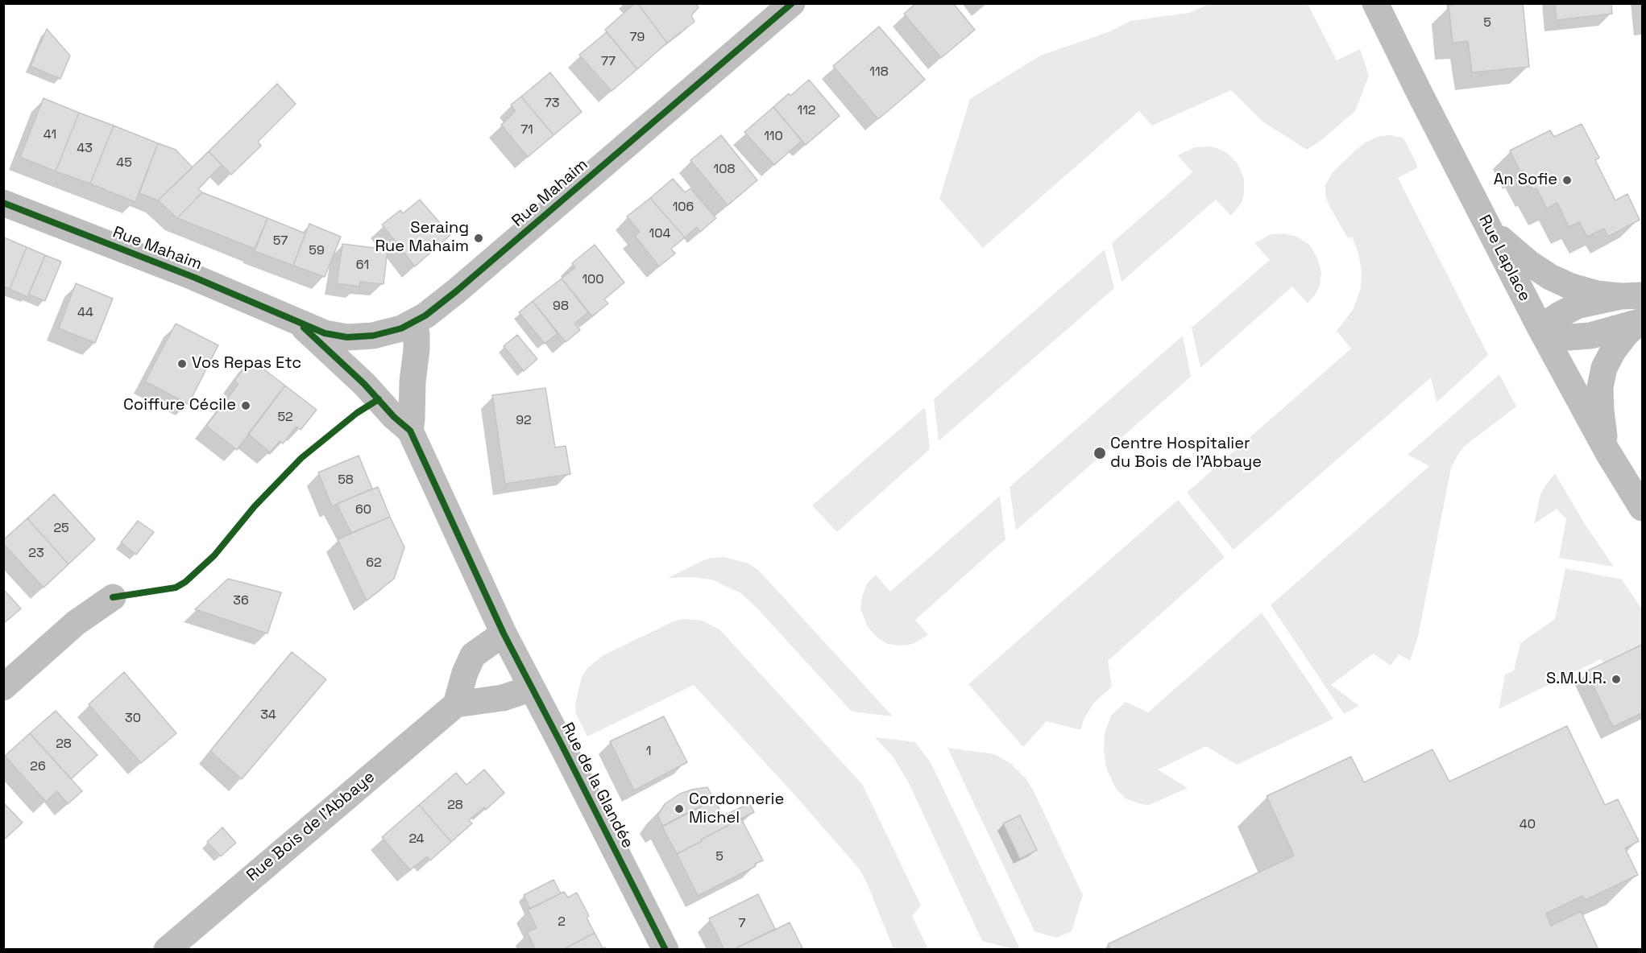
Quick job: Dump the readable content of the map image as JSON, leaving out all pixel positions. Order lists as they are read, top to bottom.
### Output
{
  "streets": {
    "street": [
      "Rue Mahaim",
      "Rue Laplace",
      "Rue de la Glandée",
      "Rue Bois de l'Abbaye"
    ]
  },
  "crossings": [
    ["Rue Mahaim", "Rue de la Glandée"]
  ],
  "places": [
    "An Sofie",
    "Seraing Rue Mahaim",
    "Vos Repas Etc",
    "Coiffure Cécile",
    "Centre Hospitalier du Bois de l'Abbaye",
    "S.M.U.R.",
    "Cordonnerie Michel"
  ],
  "house_numbers": [
    "5",
    "79",
    "77",
    "118",
    "73",
    "112",
    "71",
    "41",
    "110",
    "43",
    "45",
    "108",
    "106",
    "104",
    "57",
    "59",
    "61",
    "100",
    "98",
    "44",
    "52",
    "92",
    "58",
    "60",
    "25",
    "23",
    "62",
    "36",
    "34",
    "30",
    "28",
    "1",
    "26",
    "28",
    "40",
    "24",
    "5",
    "2",
    "7"
  ]
}
